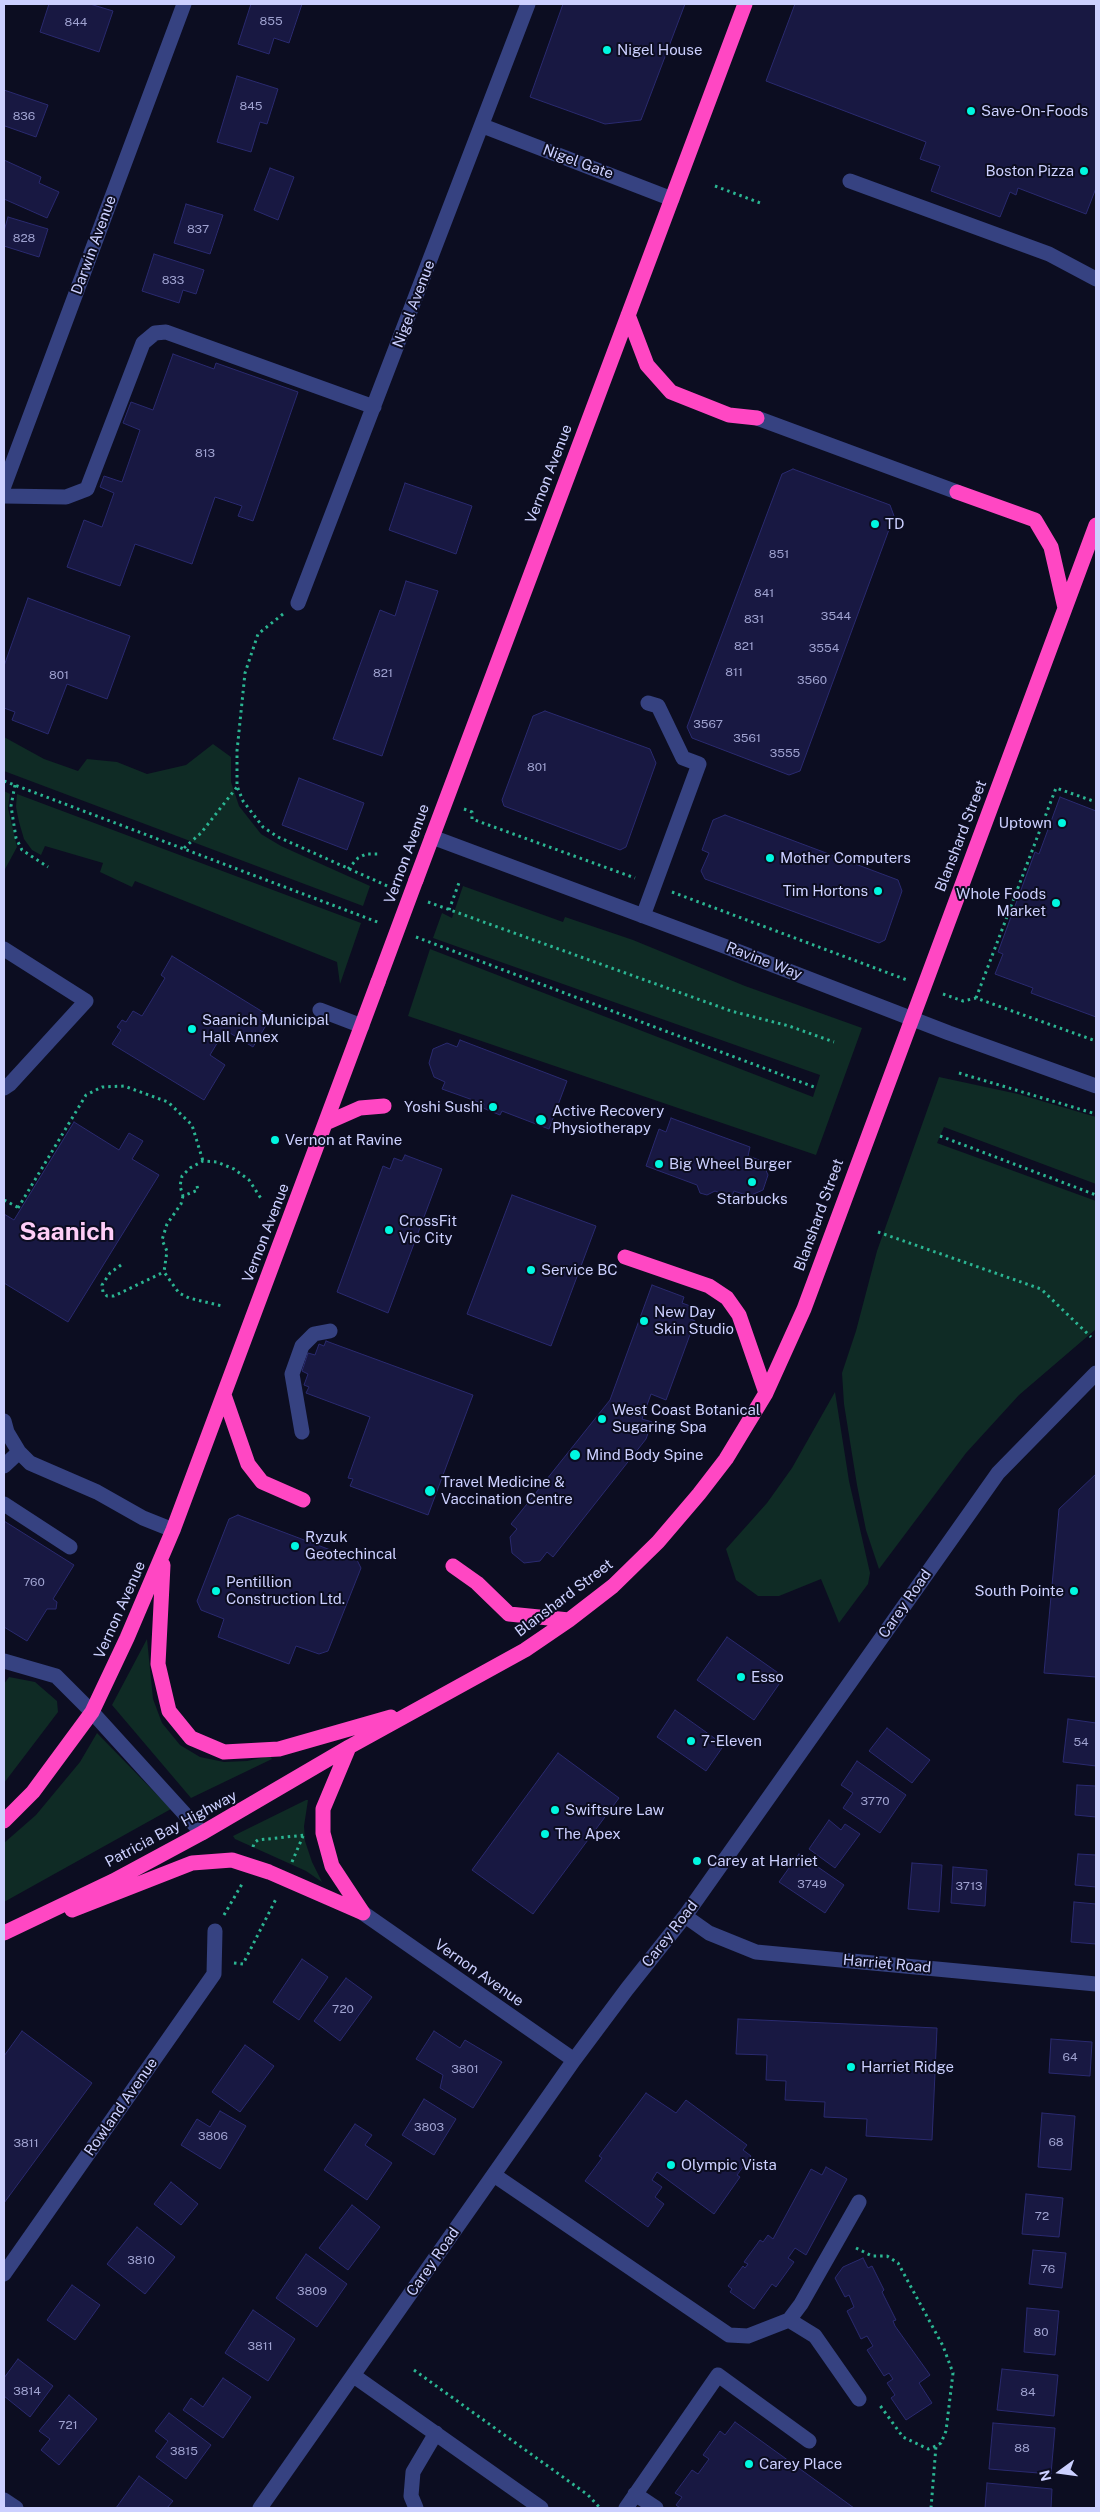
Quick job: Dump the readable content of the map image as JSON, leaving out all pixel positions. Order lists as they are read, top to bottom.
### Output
{
  "streets": {
    "highway": ["Vernon Avenue", "Blanshard Street", "Patricia Bay Highway"],
    "street": [
      "Nigel Gate",
      "Darwin Avenue",
      "Nigel Avenue",
      "Ravine Way",
      "Carey Road",
      "Harriet Road",
      "Rowland Avenue"
    ]
  },
  "crossings": [
    ["Nigel Gate", "Nigel Avenue"],
    ["Nigel Gate", "Vernon Avenue"],
    ["Vernon Avenue", "Ravine Way"],
    ["Vernon Avenue", "Carey Road"],
    ["Blanshard Street", "Ravine Way"],
    ["Blanshard Street", "Patricia Bay Highway"],
    ["Carey Road", "Harriet Road"]
  ],
  "districts": ["Saanich"],
  "places": [
    "Nigel House",
    "Save-On-Foods",
    "Boston Pizza",
    "TD",
    "Uptown",
    "Mother Computers",
    "Tim Hortons",
    "Whole Foods Market",
    "Saanich Municipal Hall Annex",
    "Yoshi Sushi",
    "Active Recovery Physiotherapy",
    "Vernon at Ravine",
    "Big Wheel Burger",
    "Starbucks",
    "CrossFit Vic City",
    "Service BC",
    "New Day Skin Studio",
    "West Coast Botanical Sugaring Spa",
    "Mind Body Spine",
    "Travel Medicine & Vaccination Centre",
    "Ryzuk Geotechincal",
    "Pentillion Construction Ltd.",
    "South Pointe",
    "Esso",
    "7-Eleven",
    "Swiftsure Law",
    "The Apex",
    "Carey at Harriet",
    "Harriet Ridge",
    "Olympic Vista",
    "Carey Place"
  ],
  "house_numbers": [
    "855",
    "844",
    "845",
    "836",
    "837",
    "828",
    "833",
    "813",
    "851",
    "841",
    "3544",
    "831",
    "821",
    "3554",
    "811",
    "821",
    "801",
    "3560",
    "3567",
    "3561",
    "3555",
    "801",
    "760",
    "54",
    "3770",
    "3749",
    "3713",
    "720",
    "64",
    "3801",
    "3803",
    "3806",
    "68",
    "3811",
    "72",
    "3810",
    "76",
    "3809",
    "80",
    "3811",
    "3814",
    "84",
    "721",
    "88",
    "3815"
  ],
  "north": "left"
}
